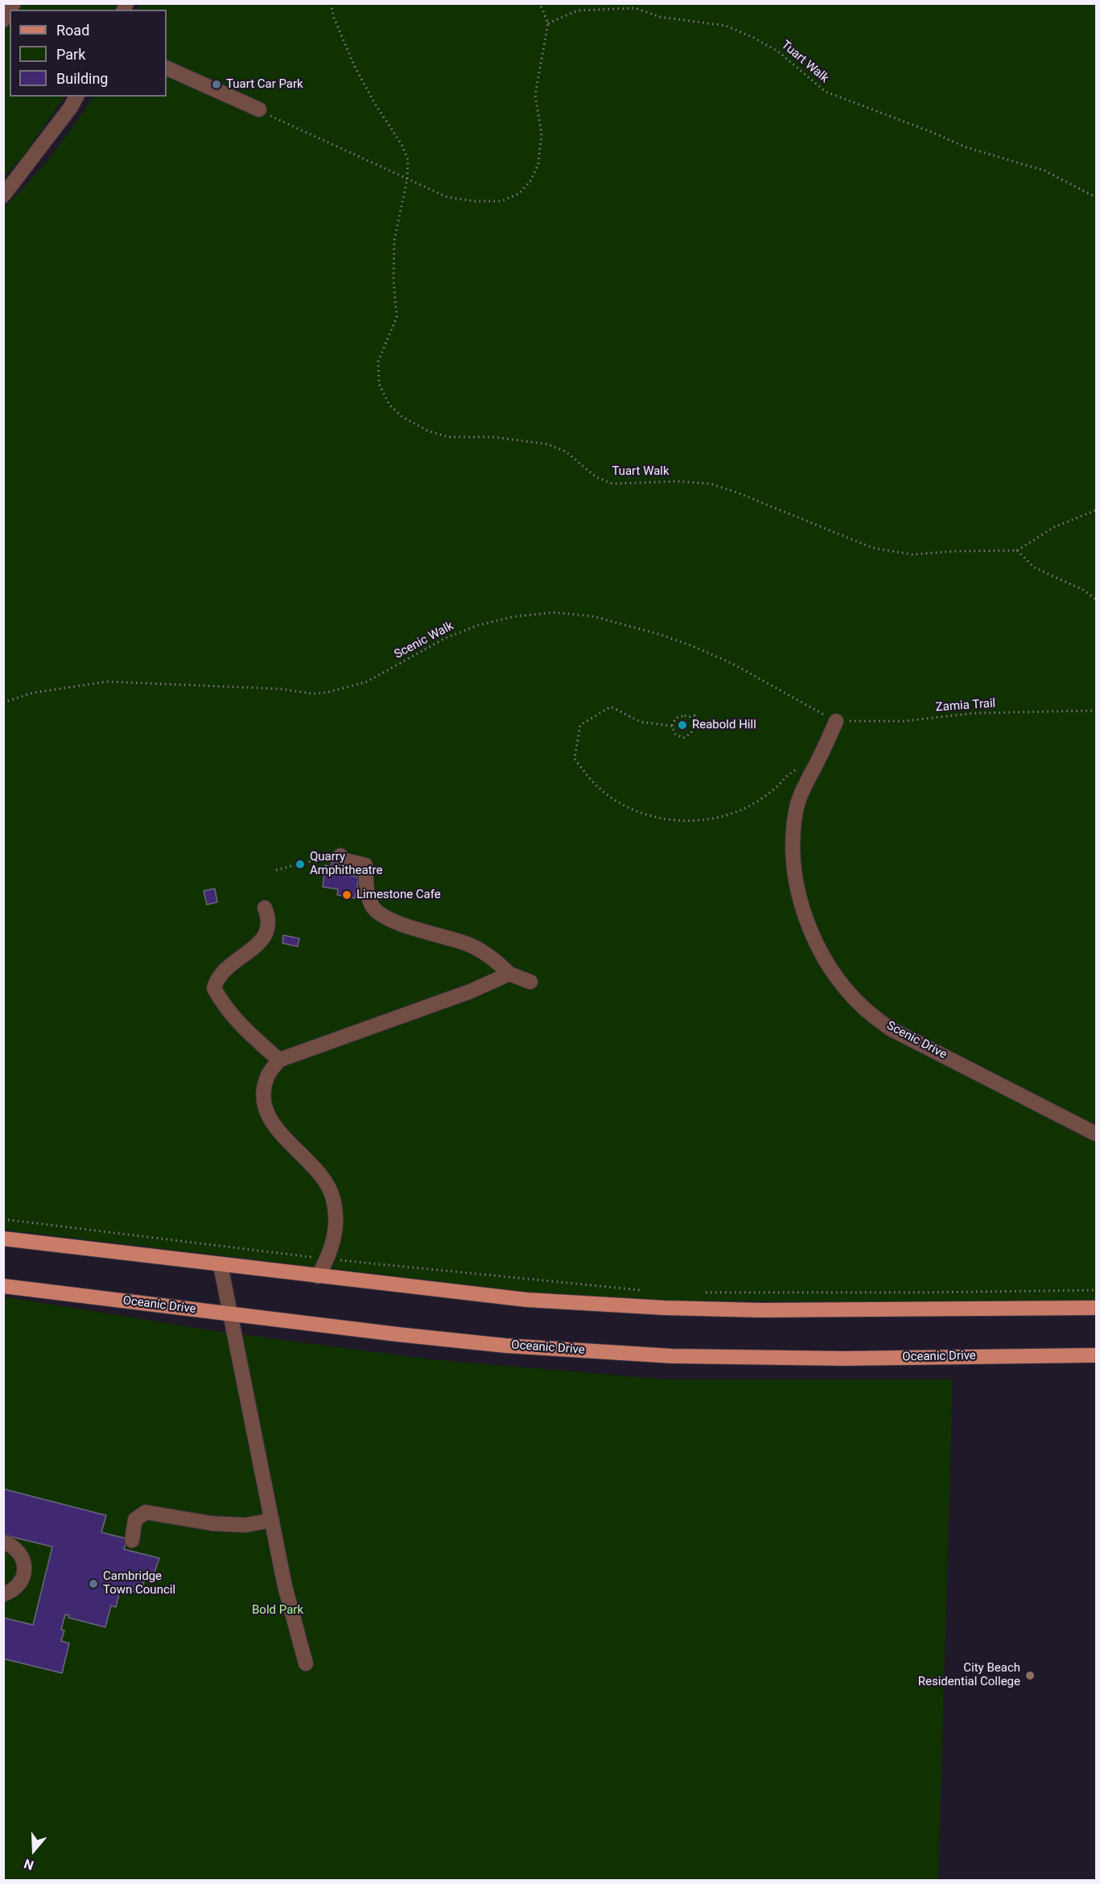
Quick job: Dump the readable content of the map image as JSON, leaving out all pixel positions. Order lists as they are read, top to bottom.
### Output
{
  "streets": {
    "main road": ["Oceanic Drive"],
    "street": ["Scenic Drive"],
    "path": ["Tuart Walk", "Scenic Walk", "Zamia Trail"]
  },
  "crossings": [
    ["Scenic Walk", "Zamia Trail"],
    ["Scenic Walk", "Scenic Drive"],
    ["Zamia Trail", "Scenic Drive"]
  ],
  "parks": ["Bold Park"],
  "places": [
    "Tuart Car Park",
    "Reabold Hill",
    "Quarry Amphitheatre",
    "Limestone Cafe",
    "Cambridge Town Council",
    "City Beach Residential College"
  ],
  "legend": ["Road", "Park", "Building"],
  "north": "bottom"
}
